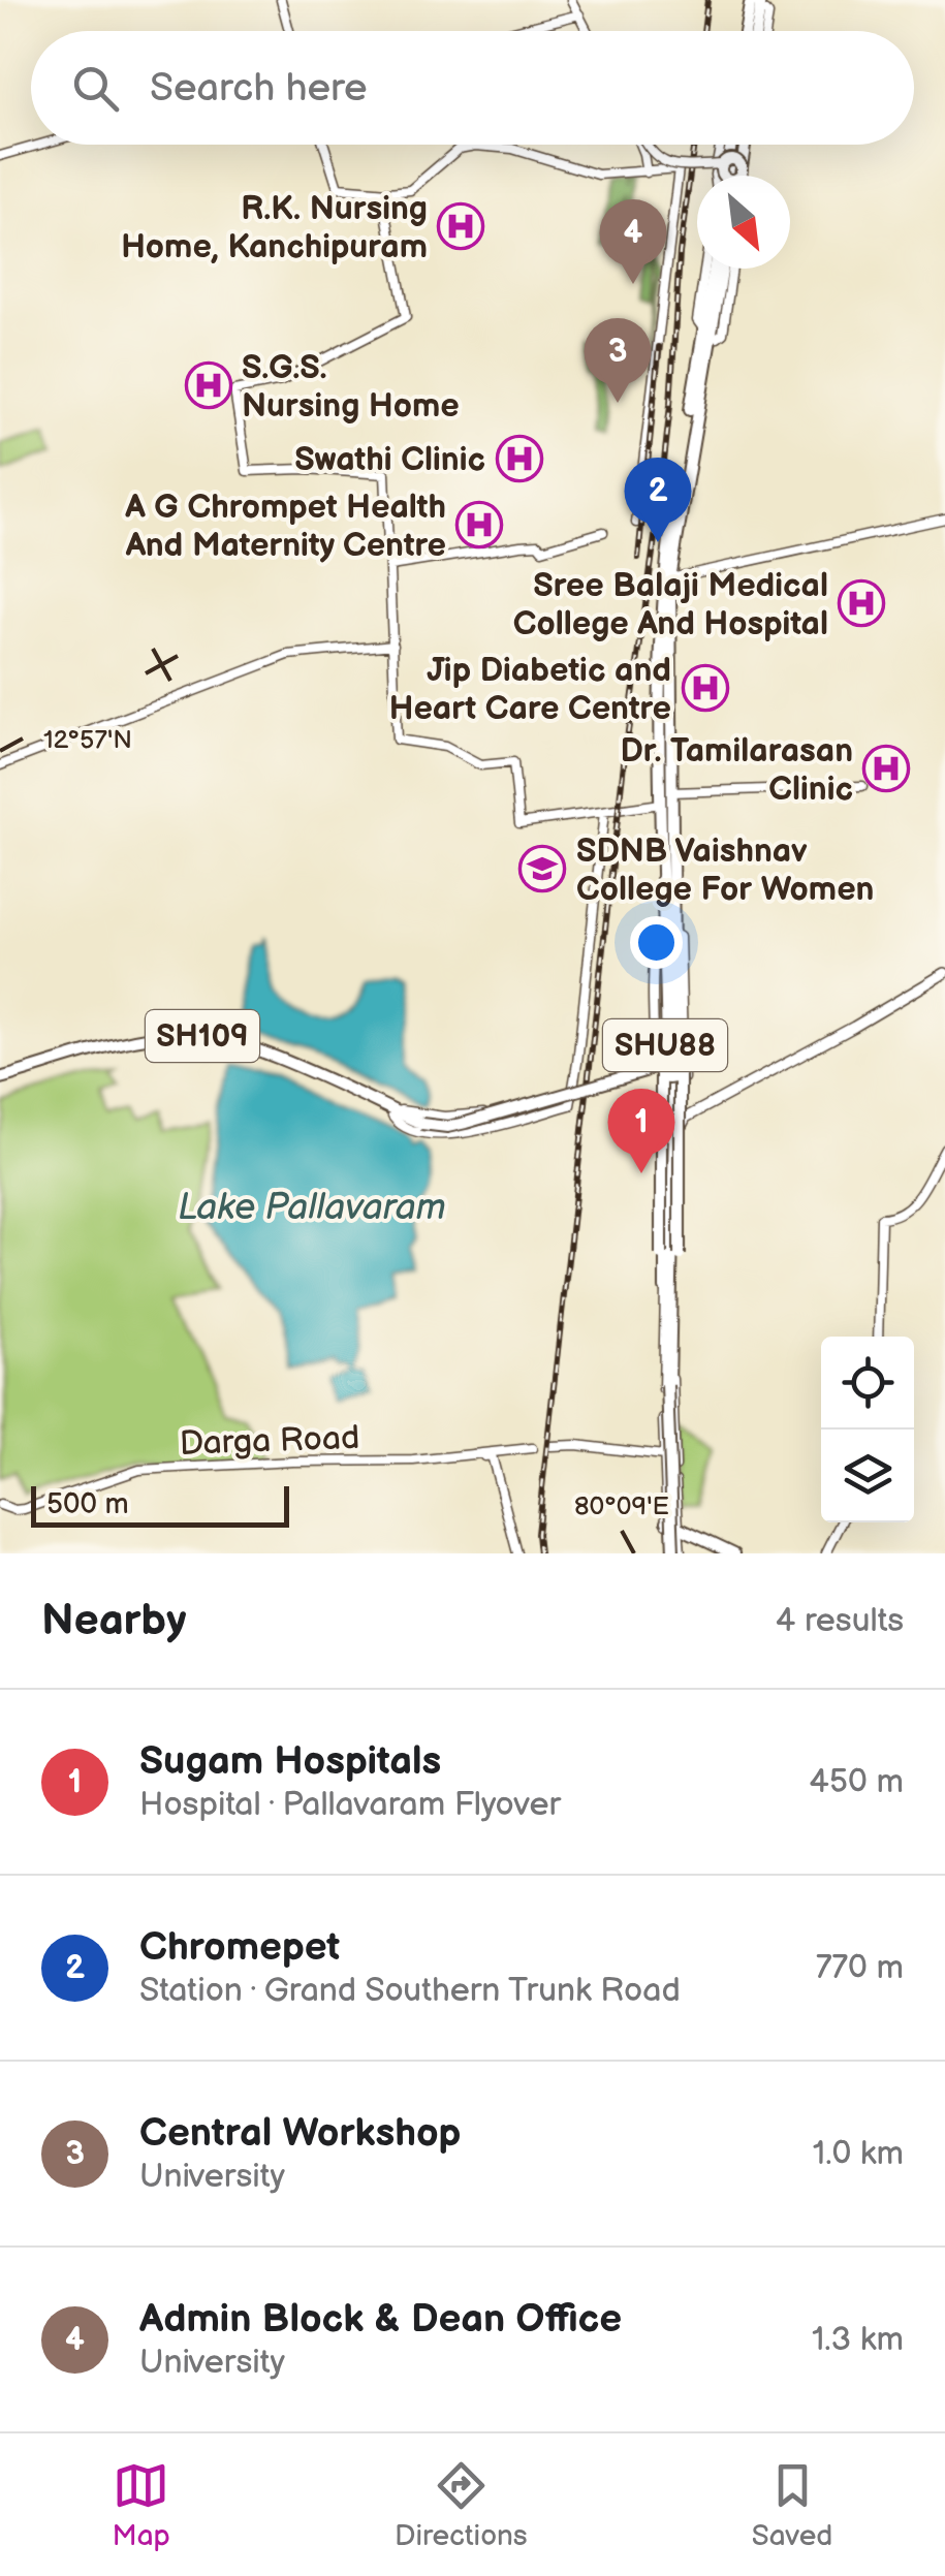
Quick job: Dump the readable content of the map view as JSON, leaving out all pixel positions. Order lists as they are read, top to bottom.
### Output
{
  "streets": {
    "main road": ["SH109", "SHU88"],
    "street": ["Darga Road"]
  },
  "water": ["Lake Pallavaram"],
  "places": {
    "hospital": [
      "R.K. Nursing Home, Kanchipuram",
      "S.G.S. Nursing Home",
      "Swathi Clinic",
      "A G Chrompet Health And Maternity Centre",
      "Sree Balaji Medical College And Hospital",
      "Jip Diabetic and Heart Care Centre",
      "Dr. Tamilarasan Clinic"
    ],
    "school or university": ["SDNB Vaishnav College For Women"]
  },
  "scale_bar": "500 m",
  "north": "bottom right",
  "page": {
    "search": "Search here",
    "pins": [
      "4",
      "3",
      "2",
      "1"
    ],
    "scale": "500 m",
    "heading": ["Nearby", "4 results"],
    "list": [
      {
        "mark": "1",
        "name": "Sugam Hospitals",
        "note": "Hospital · Pallavaram Flyover",
        "value": "450 m"
      },
      {
        "mark": "2",
        "name": "Chromepet",
        "note": "Station · Grand Southern Trunk Road",
        "value": "770 m"
      },
      {
        "mark": "3",
        "name": "Central Workshop",
        "note": "University",
        "value": "1.0 km"
      },
      {
        "mark": "4",
        "name": "Admin Block & Dean Office",
        "note": "University",
        "value": "1.3 km"
      }
    ],
    "nav": ["Map", "Directions", "Saved"]
  },
  "coordinates": ["12°57'N", "80°09'E"]
}
